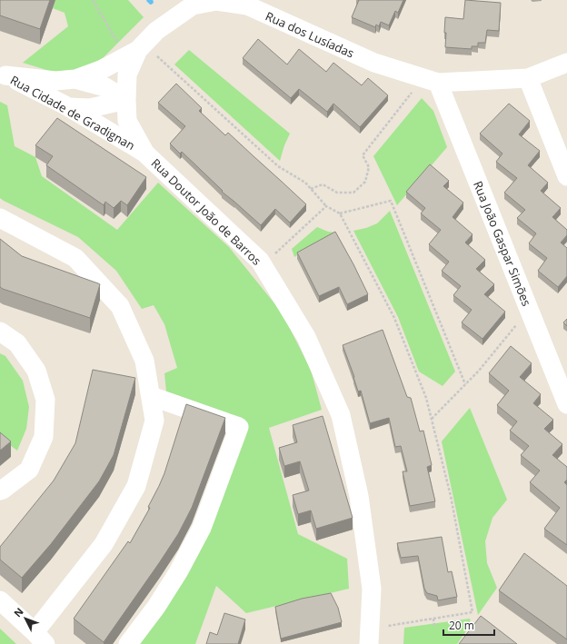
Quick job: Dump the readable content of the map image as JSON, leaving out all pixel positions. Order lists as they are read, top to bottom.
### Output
{
  "streets": {
    "street": [
      "Rua dos Lusíadas",
      "Rua Cidade de Gradignan",
      "Rua Doutor João de Barros",
      "Rua João Gaspar Simões"
    ]
  },
  "crossings": [
    ["Rua dos Lusíadas", "Rua Cidade de Gradignan"],
    ["Rua dos Lusíadas", "Rua Doutor João de Barros"],
    ["Rua dos Lusíadas", "Rua João Gaspar Simões"],
    ["Rua Cidade de Gradignan", "Rua Doutor João de Barros"]
  ],
  "scale_bar": "20 m",
  "north": "top left"
}
